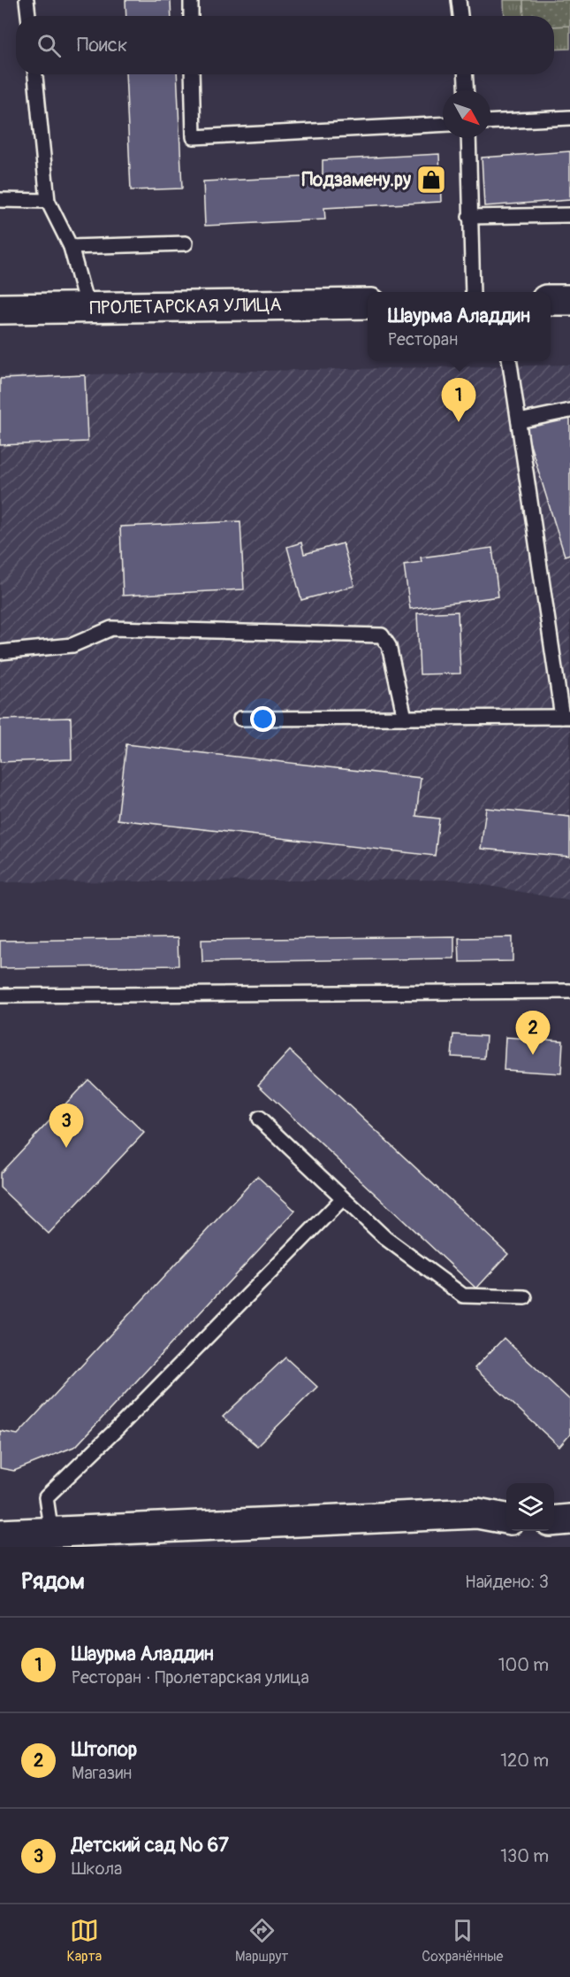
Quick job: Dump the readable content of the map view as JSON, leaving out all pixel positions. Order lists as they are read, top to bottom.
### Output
{
  "streets": {
    "street": ["ПРОЛЕТАРСКАЯ УЛИЦА"]
  },
  "places": {
    "shop": ["Подзамену.ру"]
  },
  "north": "bottom right",
  "page": {
    "search": "Поиск",
    "popup": ["Шаурма Аладдин", "Ресторан"],
    "pins": ["1", "2", "3"],
    "heading": ["Рядом", "Найдено: 3"],
    "list": [
      {
        "mark": "1",
        "name": "Шаурма Аладдин",
        "note": "Ресторан · Пролетарская улица",
        "value": "100 m"
      },
      {
        "mark": "2",
        "name": "Штопор",
        "note": "Магазин",
        "value": "120 m"
      },
      {
        "mark": "3",
        "name": "Детский сад № 67",
        "note": "Школа",
        "value": "130 m"
      }
    ],
    "nav": ["Карта", "Маршрут", "Сохранённые"]
  }
}
